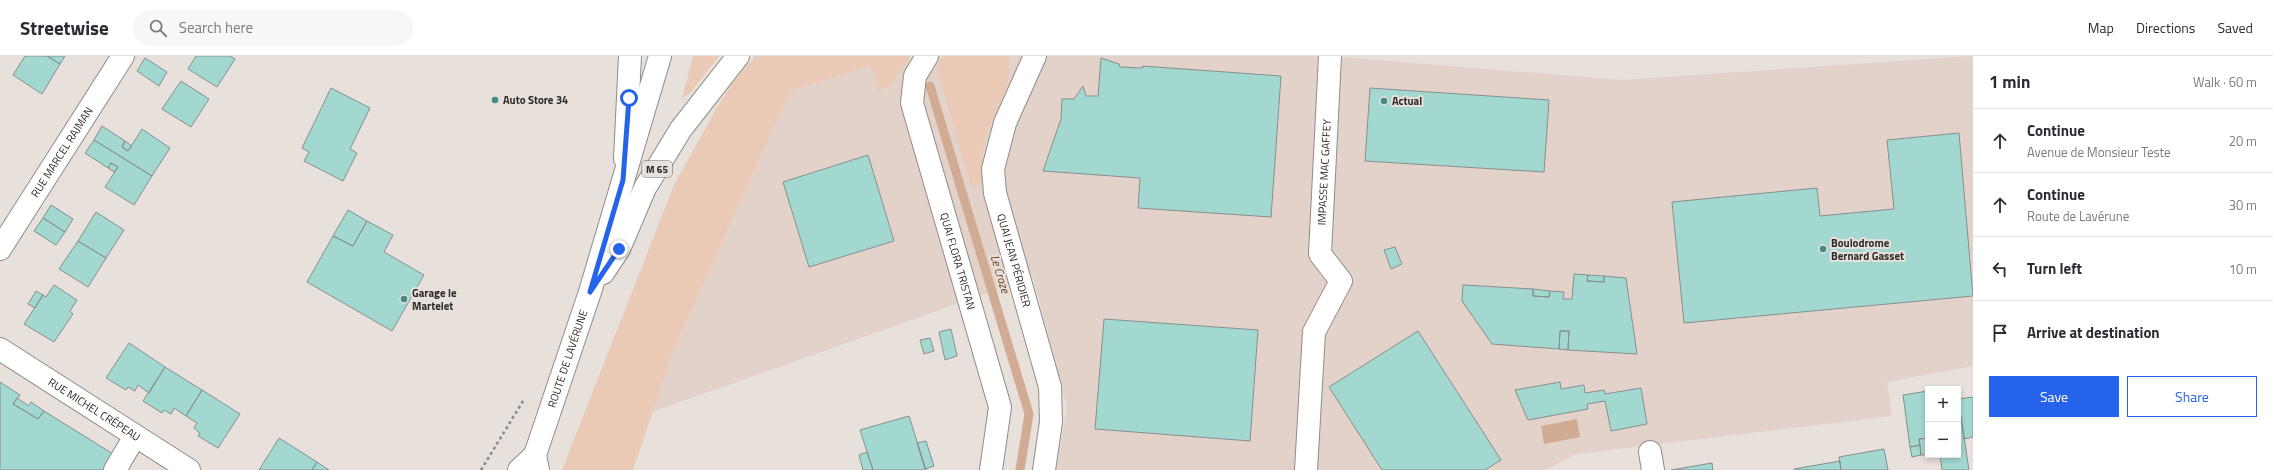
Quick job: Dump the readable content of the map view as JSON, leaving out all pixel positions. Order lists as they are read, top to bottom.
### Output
{
  "streets": {
    "street": [
      "RUE MARCEL RAJMAN",
      "M 65",
      "IMPASSE MAC GAFFEY",
      "QUAI JEAN PÉRIDIER",
      "QUAI FLORA TRISTAN",
      "ROUTE DE LAVÉRUNE",
      "RUE MICHEL CRÉPEAU"
    ]
  },
  "crossings": [
    ["M 65", "ROUTE DE LAVÉRUNE"]
  ],
  "water": ["Le Croze"],
  "places": [
    "Auto Store 34",
    "Actual",
    "Boulodrome Bernard Gasset",
    "Garage le Martelet"
  ],
  "page": {
    "header": "Streetwise",
    "search": "Search here",
    "nav": ["Map", "Directions", "Saved"],
    "heading": ["1 min", "Walk · 60 m"],
    "list": [
      ["Continue", "Avenue de Monsieur Teste", "20 m"],
      ["Continue", "Route de Lavérune", "30 m"],
      ["Turn left", "10 m"],
      "Arrive at destination"
    ],
    "buttons": ["Save", "Share"],
    "map_buttons": ["+", "−"]
  }
}
